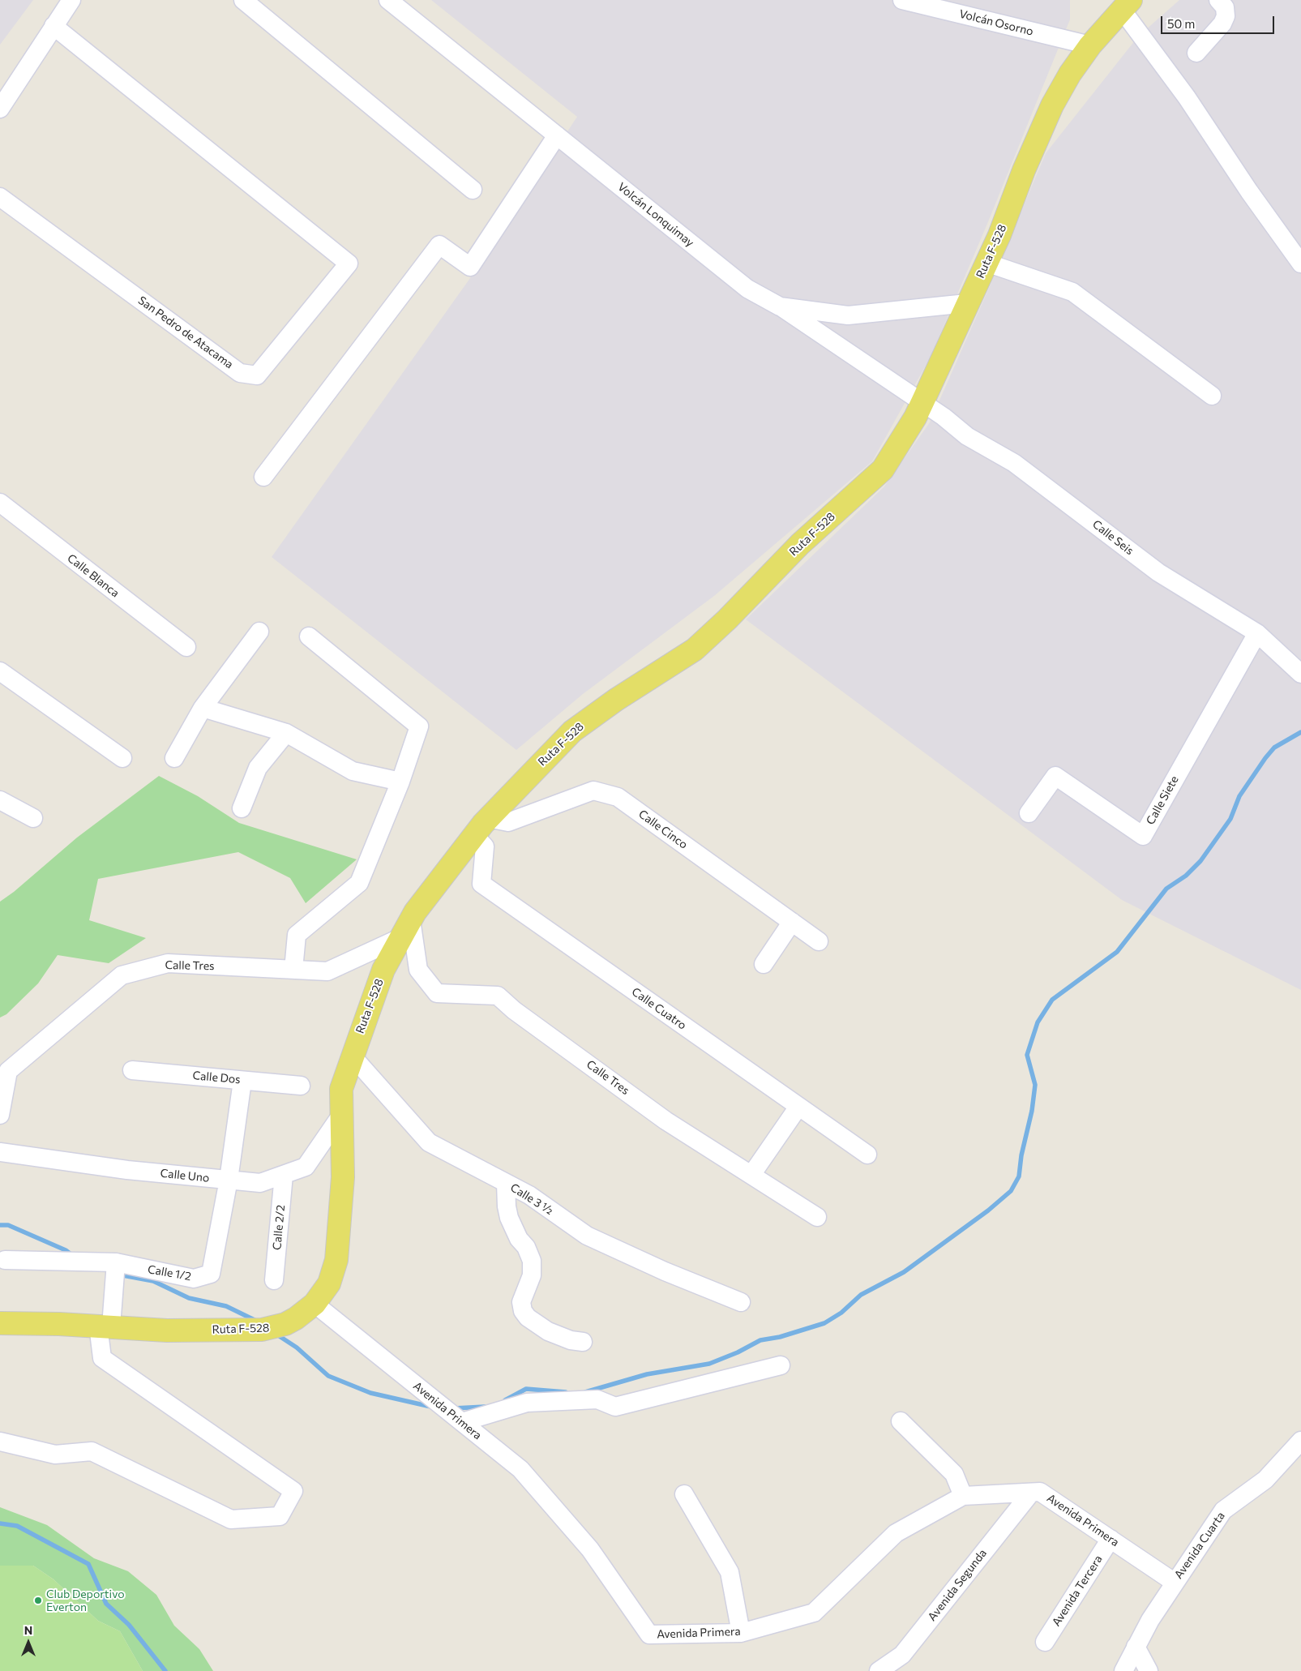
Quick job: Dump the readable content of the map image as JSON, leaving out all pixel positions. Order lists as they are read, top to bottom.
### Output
{
  "streets": {
    "main road": ["Ruta F-528"],
    "street": [
      "Volcán Osorno",
      "Volcán Lonquimay",
      "San Pedro de Atacama",
      "Calle Seis",
      "Calle Blanca",
      "Calle Siete",
      "Calle Cinco",
      "Calle Tres",
      "Calle Cuatro",
      "Calle Dos",
      "Calle Uno",
      "Calle 3 ½",
      "Calle 2/2",
      "Calle 1/2",
      "Avenida Primera",
      "Avenida Cuarta",
      "Avenida Segunda",
      "Avenida Tercera"
    ]
  },
  "crossings": [
    ["Volcán Osorno", "Ruta F-528"],
    ["Volcán Lonquimay", "Ruta F-528"],
    ["Volcán Lonquimay", "Calle Seis"],
    ["Ruta F-528", "Calle Seis"],
    ["Ruta F-528", "Calle Cinco"],
    ["Ruta F-528", "Calle Tres"],
    ["Ruta F-528", "Calle Cuatro"],
    ["Ruta F-528", "Calle Uno"],
    ["Ruta F-528", "Calle 3 ½"],
    ["Ruta F-528", "Avenida Primera"],
    ["Calle Seis", "Calle Siete"],
    ["Calle Dos", "Calle 1/2"],
    ["Calle Uno", "Calle 2/2"],
    ["Calle Uno", "Calle 1/2"],
    ["Avenida Primera", "Avenida Cuarta"],
    ["Avenida Primera", "Avenida Segunda"],
    ["Avenida Primera", "Avenida Tercera"]
  ],
  "places": ["Club Deportivo Everton"],
  "scale_bar": "50 m",
  "north": "top"
}
